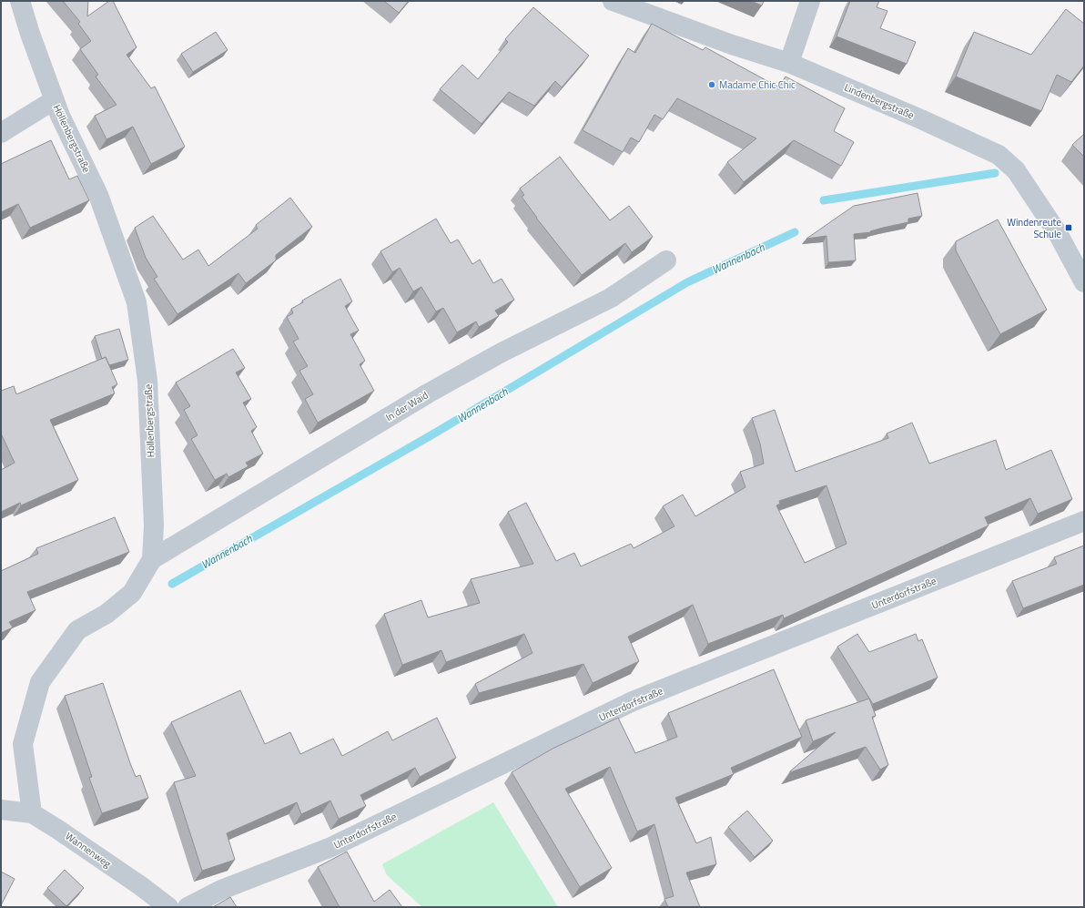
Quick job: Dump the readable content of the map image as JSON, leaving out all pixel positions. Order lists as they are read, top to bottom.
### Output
{
  "streets": {
    "street": [
      "Lindenbergstraße",
      "Höllenbergstraße",
      "In der Waid",
      "Unterdorfstraße",
      "Wannenweg"
    ]
  },
  "crossings": [
    ["Höllenbergstraße", "In der Waid"],
    ["Höllenbergstraße", "Wannenweg"]
  ],
  "water": ["Wannenbach"],
  "places": {
    "other": ["Madame Chic Chic"],
    "transit": ["Windenreute Schule"]
  }
}
